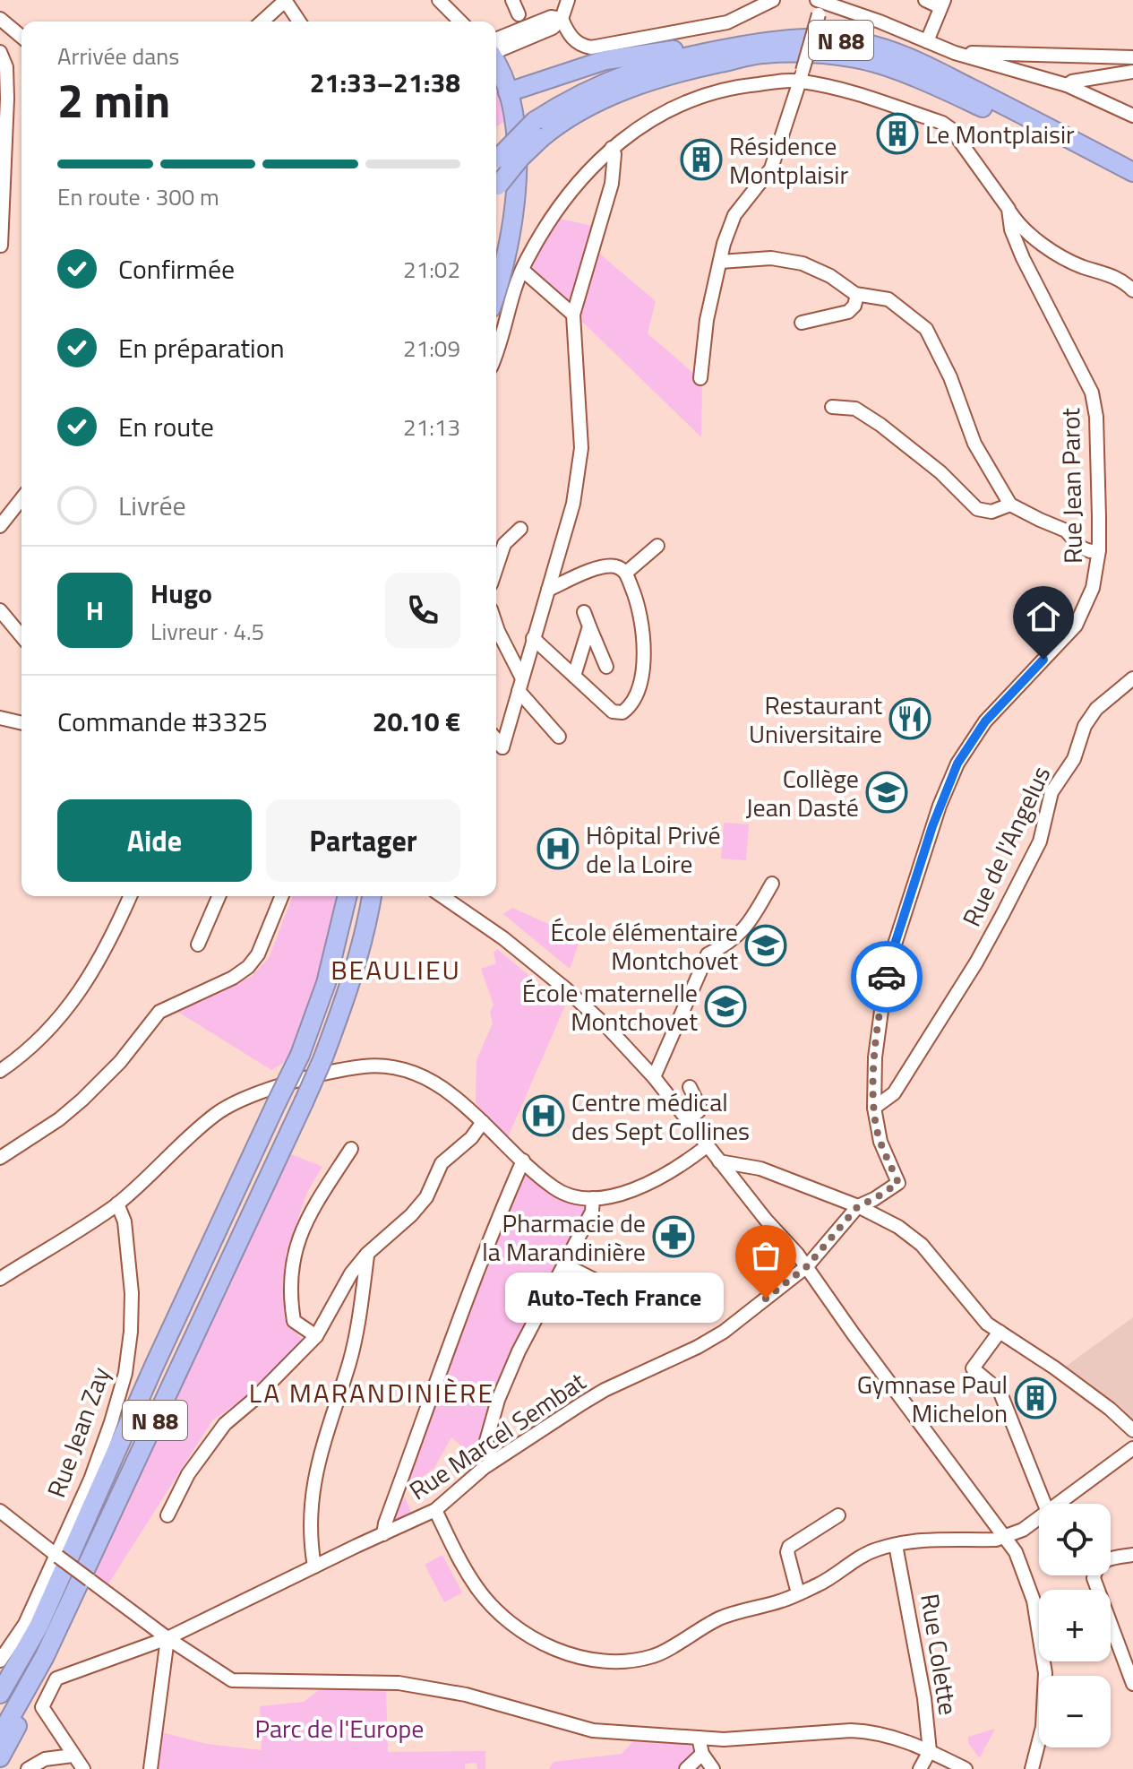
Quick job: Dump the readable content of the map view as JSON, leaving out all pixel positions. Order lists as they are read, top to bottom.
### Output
{
  "streets": {
    "highway": ["N 88"],
    "street": [
      "Rue Jean Parot",
      "Rue de l'Angelus",
      "Rue Jean Zay",
      "Rue Marcel Sembat",
      "Rue Colette"
    ]
  },
  "crossings": [
    ["Rue Jean Parot", "Rue de l'Angelus"],
    ["Rue Jean Parot", "Rue Marcel Sembat"]
  ],
  "districts": ["BEAULIEU", "LA MARANDINIÈRE"],
  "parks": ["Parc de l'Europe"],
  "places": {
    "building": ["Le Montplaisir", "Résidence Montplaisir", "Gymnase Paul Michelon"],
    "restaurant": ["Restaurant Universitaire"],
    "school or university": ["Collège Jean Dasté", "École élémentaire Montchovet", "École maternelle Montchovet"],
    "hospital": ["Hôpital Privé de la Loire", "Centre médical des Sept Collines"],
    "pharmacy": ["Pharmacie de la Marandinière"],
    "other": ["Auto-Tech France"]
  },
  "page": {
    "heading": ["2 min", "Arrivée dans", "21:33–21:38"],
    "panel": [
      "Hugo",
      "Livreur · 4.5",
      "Commande #3325",
      "20.10 €"
    ],
    "bar": "En route · 300 m",
    "list": [
      ["Confirmée", "21:02"],
      ["En préparation", "21:09"],
      ["En route", "21:13"],
      "Livrée"
    ],
    "round": "H",
    "buttons": ["Aide", "Partager"],
    "bubble": "Auto-Tech France",
    "map_buttons": ["+", "−"]
  }
}
